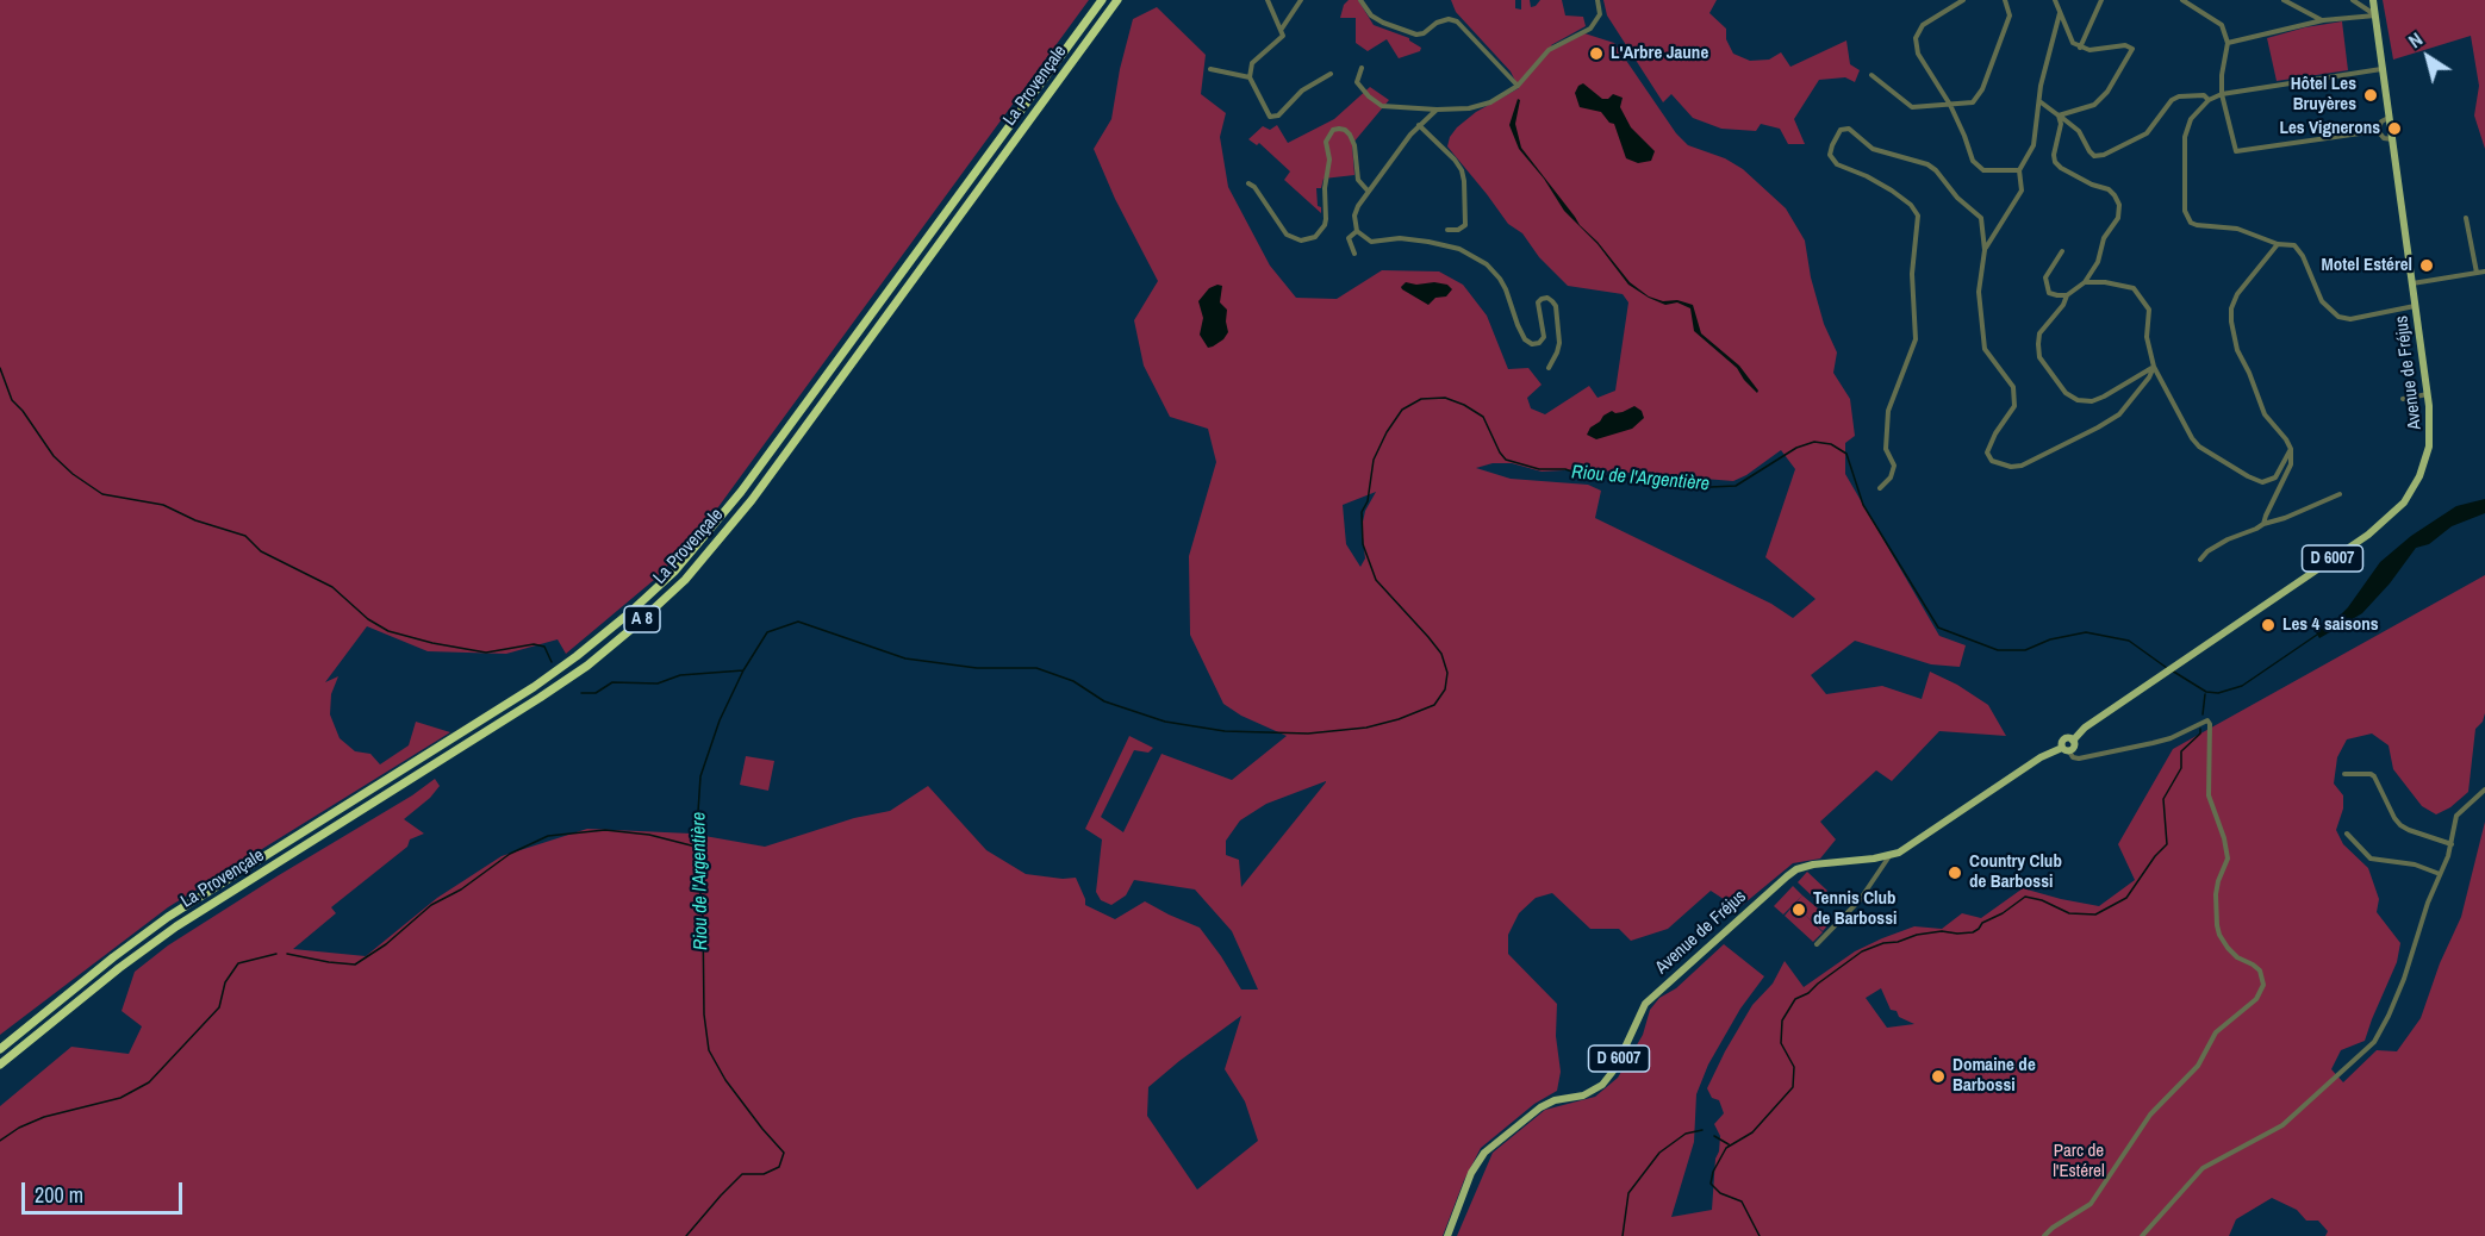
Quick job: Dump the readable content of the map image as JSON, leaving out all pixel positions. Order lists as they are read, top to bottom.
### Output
{
  "streets": {
    "highway": ["La Provençale", "A 8"],
    "main road": ["Avenue de Fréjus", "D 6007"]
  },
  "water": ["Riou de l'Argentière"],
  "parks": ["Parc de l'Estérel"],
  "places": [
    "L'Arbre Jaune",
    "Hôtel Les Bruyères",
    "Les Vignerons",
    "Motel Estérel",
    "Les 4 saisons",
    "Country Club de Barbossi",
    "Tennis Club de Barbossi",
    "Domaine de Barbossi"
  ],
  "scale_bar": "200 m",
  "north": "top left"
}
